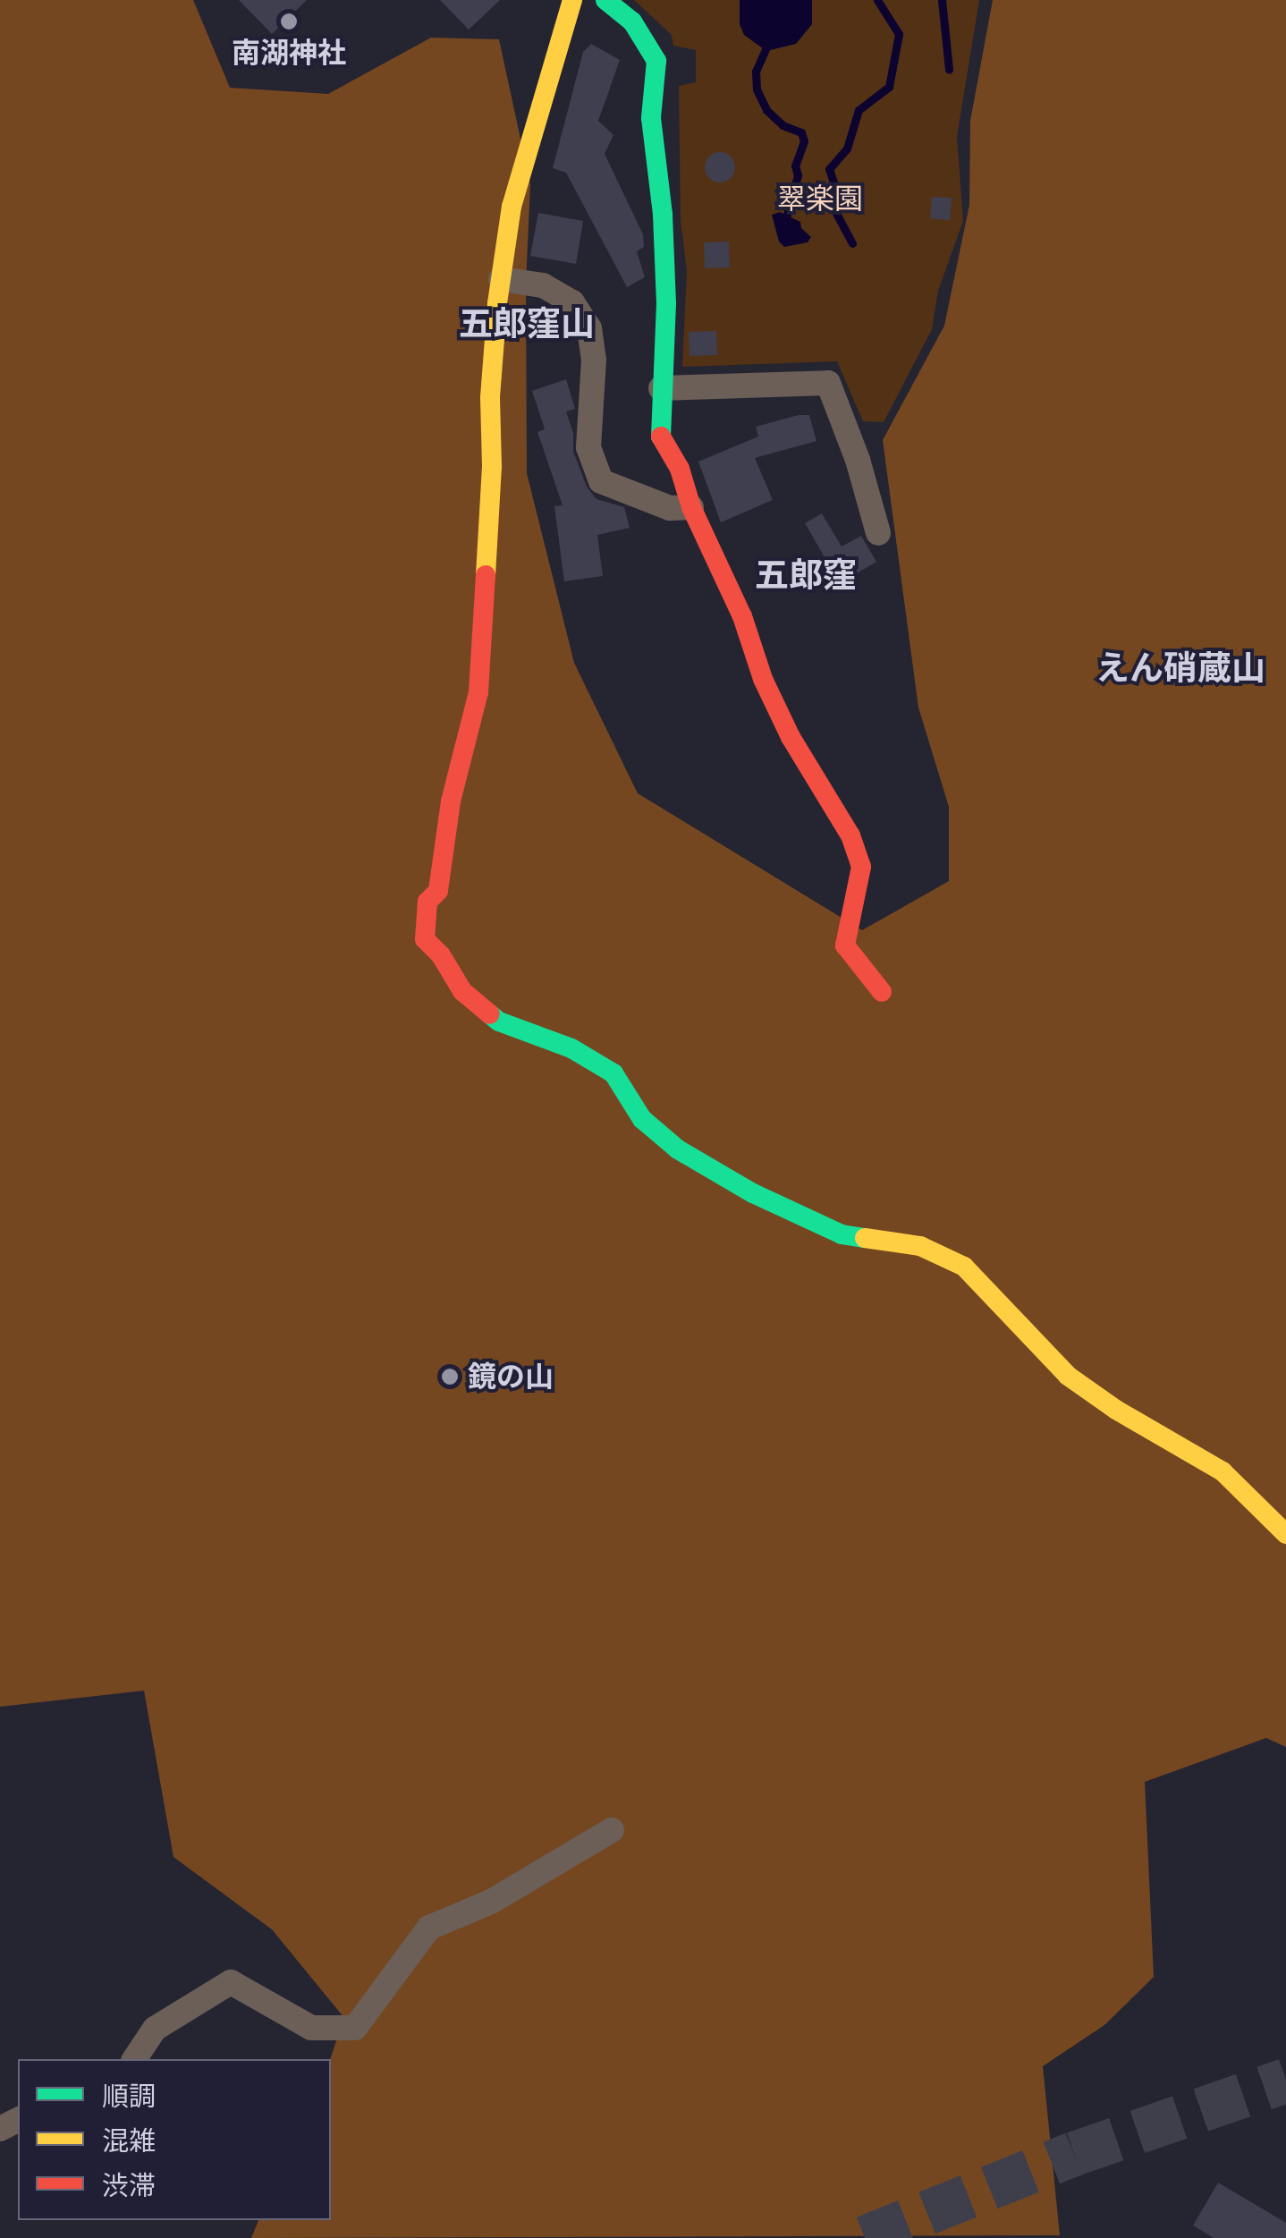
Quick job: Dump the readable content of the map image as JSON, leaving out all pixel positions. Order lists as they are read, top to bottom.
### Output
{
  "districts": ["五郎窪山", "五郎窪", "えん硝蔵山"],
  "parks": ["翠楽園"],
  "places": ["南湖神社", "鏡の山"],
  "legend": ["順調", "混雑", "渋滞"]
}
